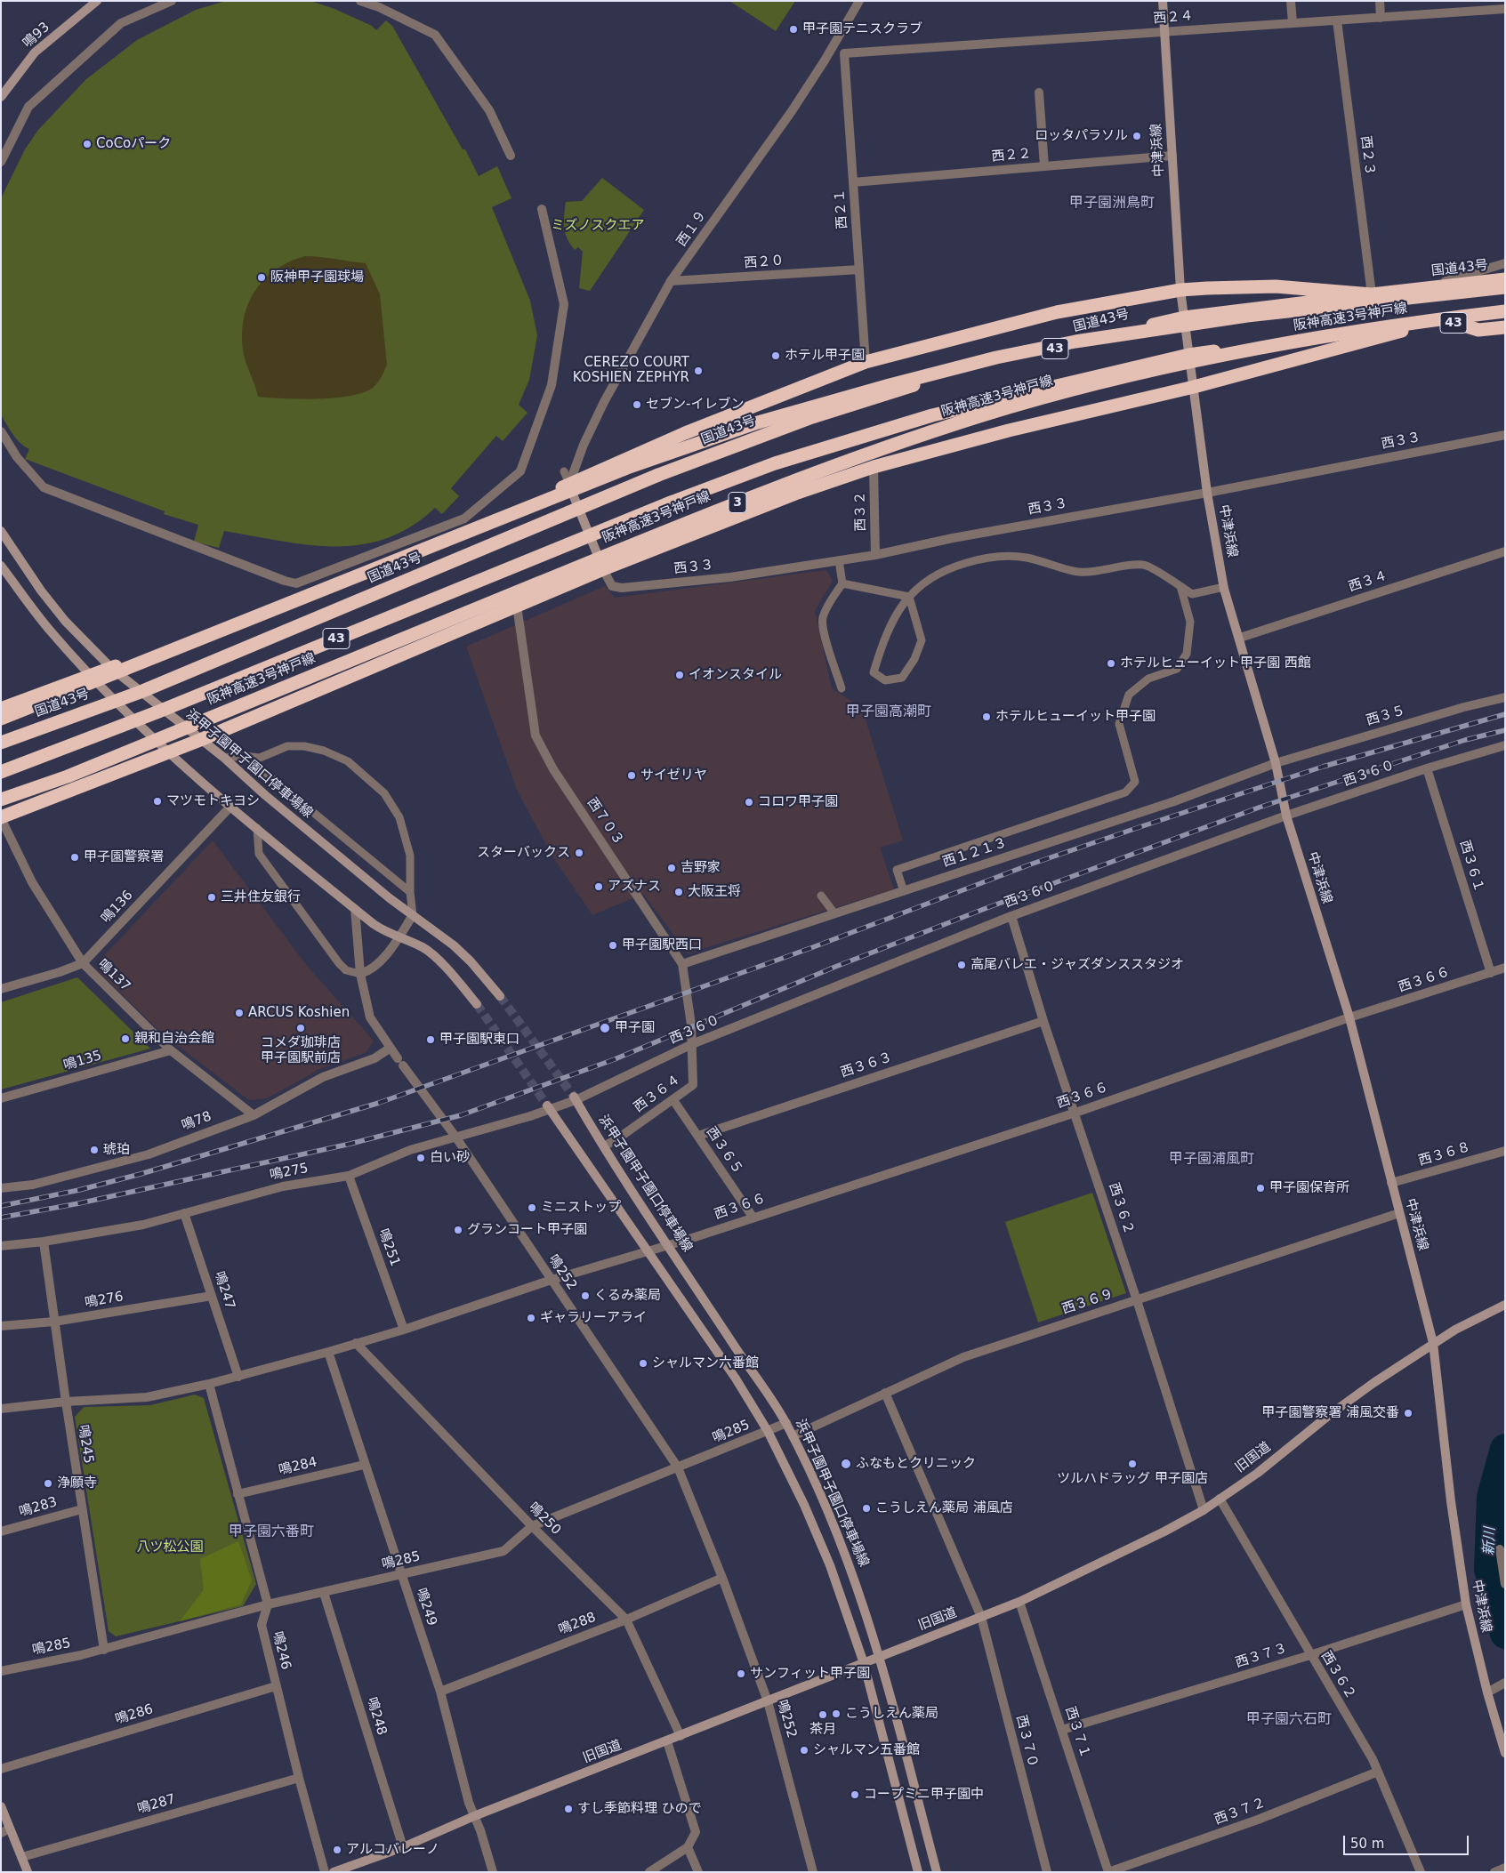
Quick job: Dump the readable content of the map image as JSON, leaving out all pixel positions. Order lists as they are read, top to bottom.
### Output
{
  "streets": {
    "highway": [
      "国道43号",
      "阪神高速3号神戸線",
      "43",
      "3"
    ],
    "street": [
      "西２４",
      "鳴93",
      "中津浜線",
      "西２２",
      "西２３",
      "西２１",
      "西１９",
      "西２０",
      "西３３",
      "西３２",
      "西３４",
      "西３５",
      "浜甲子園甲子園口停車場線",
      "西３６０",
      "西７０３",
      "西１２１３",
      "西３６１",
      "鳴136",
      "鳴137",
      "西３６６",
      "鳴135",
      "西３６３",
      "西３６４",
      "鳴78",
      "西３６５",
      "西３６８",
      "鳴275",
      "西３６２",
      "鳴251",
      "鳴252",
      "鳴247",
      "鳴276",
      "西３６９",
      "鳴285",
      "鳴245",
      "旧国道",
      "鳴284",
      "鳴283",
      "鳴250",
      "鳴249",
      "鳴288",
      "鳴246",
      "西３７３",
      "鳴286",
      "鳴248",
      "西３７１",
      "西３７０",
      "鳴287",
      "西３７２"
    ]
  },
  "crossings": [
    ["西２４", "中津浜線"],
    ["西２４", "西２３"],
    ["西２４", "西２１"],
    ["中津浜線", "西２２"],
    ["中津浜線", "国道43号"],
    ["中津浜線", "43"],
    ["中津浜線", "西３３"],
    ["中津浜線", "西３４"],
    ["中津浜線", "西３５"],
    ["中津浜線", "西３６０"],
    ["中津浜線", "西１２１３"],
    ["中津浜線", "西３６６"],
    ["中津浜線", "西３６８"],
    ["中津浜線", "西３６９"],
    ["中津浜線", "旧国道"],
    ["中津浜線", "西３７３"],
    ["西２２", "西２１"],
    ["西２３", "国道43号"],
    ["西２１", "西２０"],
    ["西１９", "西２０"],
    ["西３３", "西３２"],
    ["西３５", "西１２１３"],
    ["浜甲子園甲子園口停車場線", "西３６０"],
    ["浜甲子園甲子園口停車場線", "西３６６"],
    ["浜甲子園甲子園口停車場線", "西３６４"],
    ["浜甲子園甲子園口停車場線", "鳴275"],
    ["浜甲子園甲子園口停車場線", "西３６９"],
    ["浜甲子園甲子園口停車場線", "鳴285"],
    ["浜甲子園甲子園口停車場線", "旧国道"],
    ["西３６０", "西７０３"],
    ["西３６０", "西３６１"],
    ["西３６０", "西３６４"],
    ["西３６０", "鳴275"],
    ["西３６０", "西３６２"],
    ["西７０３", "西１２１３"],
    ["西７０３", "西３６４"],
    ["西３６１", "西３６６"],
    ["鳴136", "鳴137"],
    ["鳴137", "鳴135"],
    ["鳴137", "鳴78"],
    ["西３６６", "西３６５"],
    ["西３６６", "西３６２"],
    ["西３６６", "鳴251"],
    ["西３６６", "鳴252"],
    ["西３６６", "鳴247"],
    ["西３６６", "鳴245"],
    ["西３６６", "鳴250"],
    ["西３６６", "鳴249"],
    ["西３６３", "西３６５"],
    ["西３６３", "西３６２"],
    ["西３６４", "西３６５"],
    ["鳴78", "鳴252"],
    ["鳴275", "鳴251"],
    ["鳴275", "鳴252"],
    ["鳴275", "鳴247"],
    ["鳴275", "鳴245"],
    ["西３６２", "西３６９"],
    ["西３６２", "旧国道"],
    ["西３６２", "西３７３"],
    ["西３６２", "西３７２"],
    ["鳴252", "鳴285"],
    ["鳴252", "旧国道"],
    ["鳴252", "鳴288"],
    ["鳴247", "鳴276"],
    ["鳴276", "鳴245"],
    ["西３６９", "西３７０"],
    ["鳴285", "鳴245"],
    ["鳴285", "鳴250"],
    ["鳴285", "鳴249"],
    ["鳴285", "鳴246"],
    ["鳴285", "鳴248"],
    ["鳴245", "鳴283"],
    ["旧国道", "鳴250"],
    ["旧国道", "鳴249"],
    ["旧国道", "鳴248"],
    ["旧国道", "西３７１"],
    ["旧国道", "西３７０"],
    ["鳴284", "鳴249"],
    ["鳴250", "鳴288"],
    ["鳴249", "鳴288"],
    ["鳴246", "鳴286"],
    ["鳴246", "鳴287"],
    ["西３７３", "西３７１"],
    ["西３７１", "西３７２"]
  ],
  "districts": [
    "甲子園洲鳥町",
    "甲子園高潮町",
    "甲子園浦風町",
    "甲子園六番町",
    "甲子園六石町"
  ],
  "water": ["新川"],
  "parks": ["ミズノスクエア", "八ツ松公園"],
  "places": [
    "甲子園テニスクラブ",
    "ロッタパラソル",
    "CoCoパーク",
    "阪神甲子園球場",
    "ホテル甲子園",
    "CEREZO COURT KOSHIEN ZEPHYR",
    "セブン-イレブン",
    "ホテルヒューイット甲子園 西館",
    "イオンスタイル",
    "ホテルヒューイット甲子園",
    "サイゼリヤ",
    "マツモトキヨシ",
    "コロワ甲子園",
    "スターバックス",
    "甲子園警察署",
    "吉野家",
    "アズナス",
    "大阪王将",
    "三井住友銀行",
    "甲子園駅西口",
    "高尾バレエ・ジャズダンススタジオ",
    "ARCUS Koshien",
    "コメダ珈琲店 甲子園駅前店",
    "甲子園",
    "親和自治会館",
    "甲子園駅東口",
    "琥珀",
    "白い砂",
    "甲子園保育所",
    "ミニストップ",
    "グランコート甲子園",
    "くるみ薬局",
    "ギャラリーアライ",
    "シャルマン六番館",
    "甲子園警察署 浦風交番",
    "ふなもとクリニック",
    "ツルハドラッグ 甲子園店",
    "浄願寺",
    "こうしえん薬局 浦風店",
    "サンフィット甲子園",
    "こうしえん薬局",
    "茶月",
    "シャルマン五番館",
    "コープミニ甲子園中",
    "すし季節料理 ひので",
    "アルコバレーノ"
  ],
  "scale_bar": "50 m"
}
